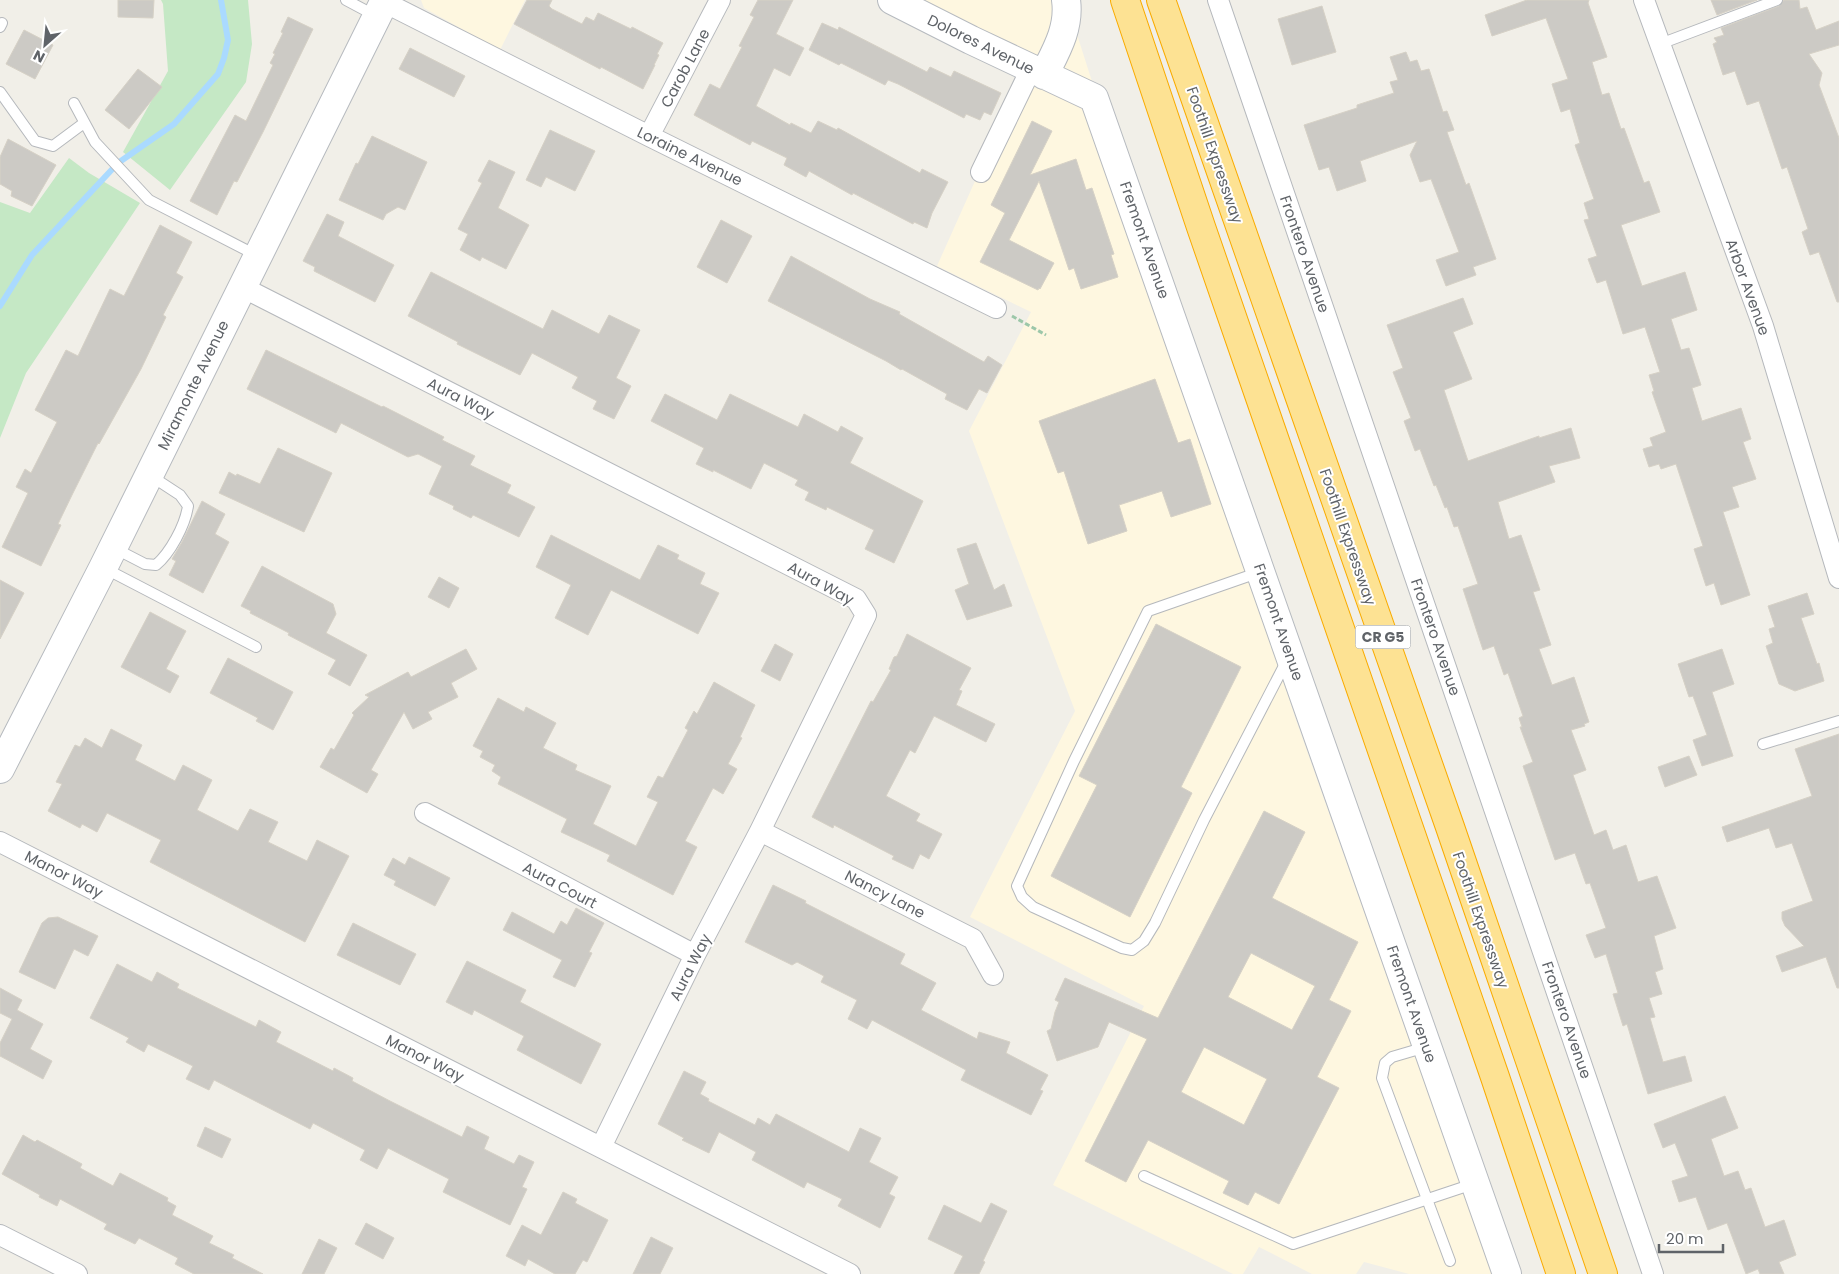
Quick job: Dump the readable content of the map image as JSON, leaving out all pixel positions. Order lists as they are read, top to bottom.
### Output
{
  "streets": {
    "highway": ["Foothill Expressway", "CR G5"],
    "street": [
      "Dolores Avenue",
      "Carob Lane",
      "Loraine Avenue",
      "Fremont Avenue",
      "Frontero Avenue",
      "Arbor Avenue",
      "Miramonte Avenue",
      "Aura Way",
      "Manor Way",
      "Aura Court",
      "Nancy Lane"
    ]
  },
  "crossings": [
    ["Dolores Avenue", "Fremont Avenue"],
    ["Carob Lane", "Loraine Avenue"],
    ["Loraine Avenue", "Miramonte Avenue"],
    ["Miramonte Avenue", "Aura Way"],
    ["Aura Way", "Manor Way"],
    ["Aura Way", "Aura Court"],
    ["Aura Way", "Nancy Lane"]
  ],
  "scale_bar": "20 m",
  "north": "bottom left"
}
